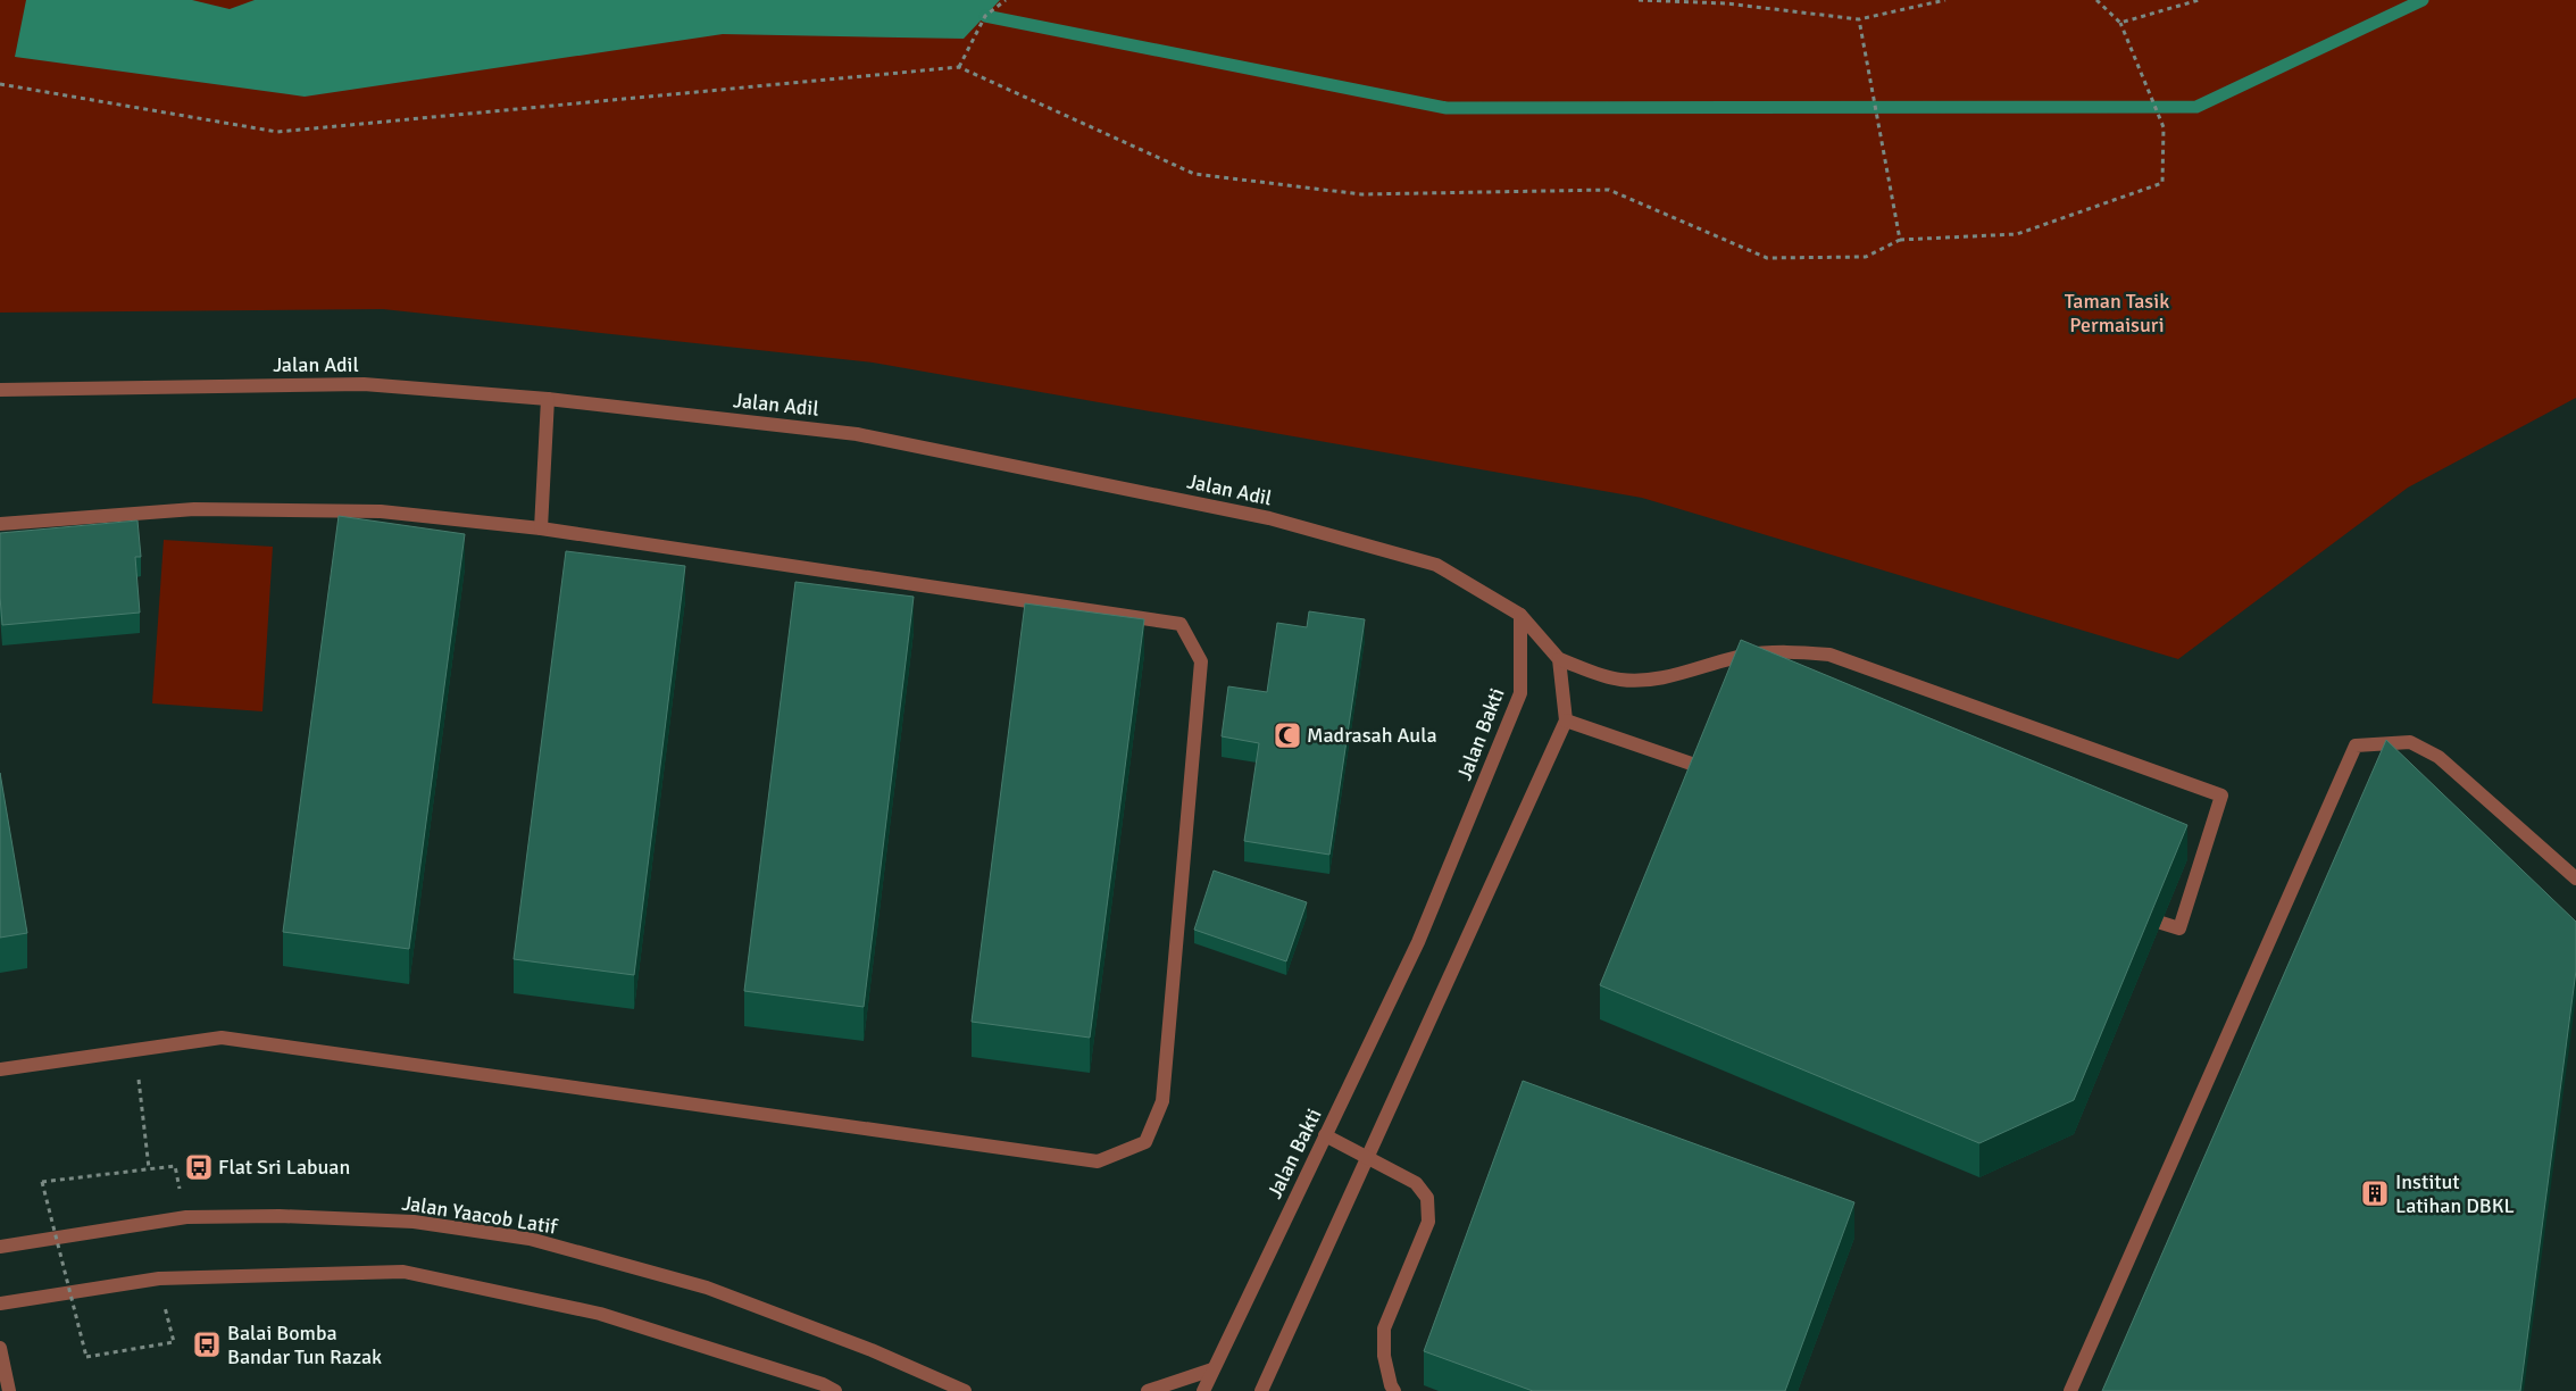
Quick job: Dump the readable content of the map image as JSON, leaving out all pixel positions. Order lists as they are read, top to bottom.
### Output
{
  "streets": {
    "street": ["Jalan Adil", "Jalan Bakti", "Jalan Yaacob Latif"]
  },
  "crossings": [
    ["Jalan Adil", "Jalan Bakti"]
  ],
  "parks": ["Taman Tasik Permaisuri"],
  "places": {
    "mosque": ["Madrasah Aula"],
    "bus stop": ["Flat Sri Labuan", "Balai Bomba Bandar Tun Razak"],
    "building": ["Institut Latihan DBKL"]
  }
}
